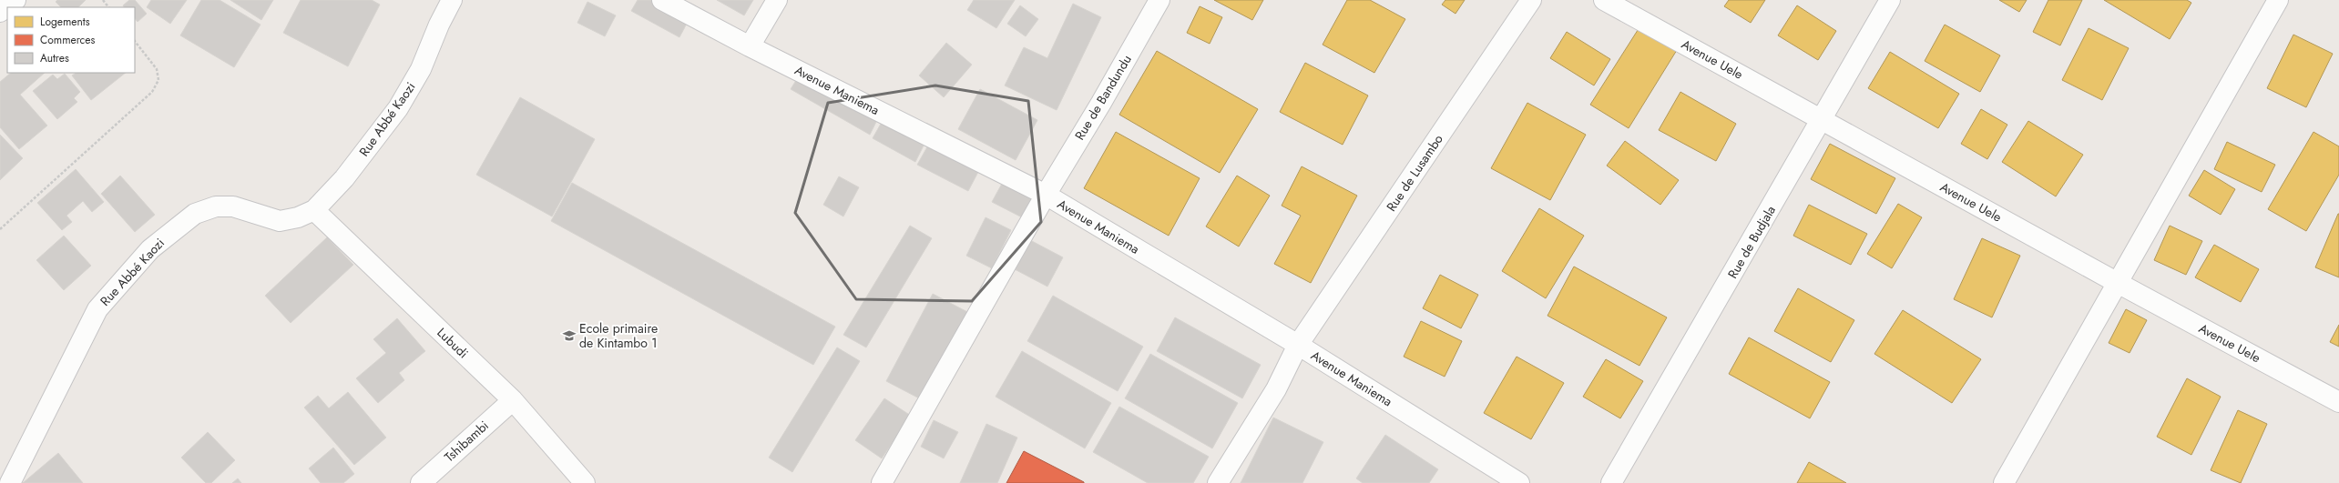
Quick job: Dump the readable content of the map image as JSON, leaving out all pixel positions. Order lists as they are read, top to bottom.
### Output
{
  "streets": {
    "street": [
      "Avenue Uele",
      "Avenue Maniema",
      "Rue de Bandundu",
      "Rue Abbé Kaozi",
      "Rue de Lusambo",
      "Rue de Budjala",
      "Lubudi",
      "Tshibambi"
    ]
  },
  "crossings": [
    ["Avenue Uele", "Rue de Budjala"],
    ["Avenue Maniema", "Rue de Bandundu"],
    ["Avenue Maniema", "Rue de Lusambo"],
    ["Rue Abbé Kaozi", "Lubudi"],
    ["Lubudi", "Tshibambi"]
  ],
  "places": {
    "school or university": ["Ecole primaire de Kintambo 1"]
  },
  "legend": ["Logements", "Commerces", "Autres"]
}
